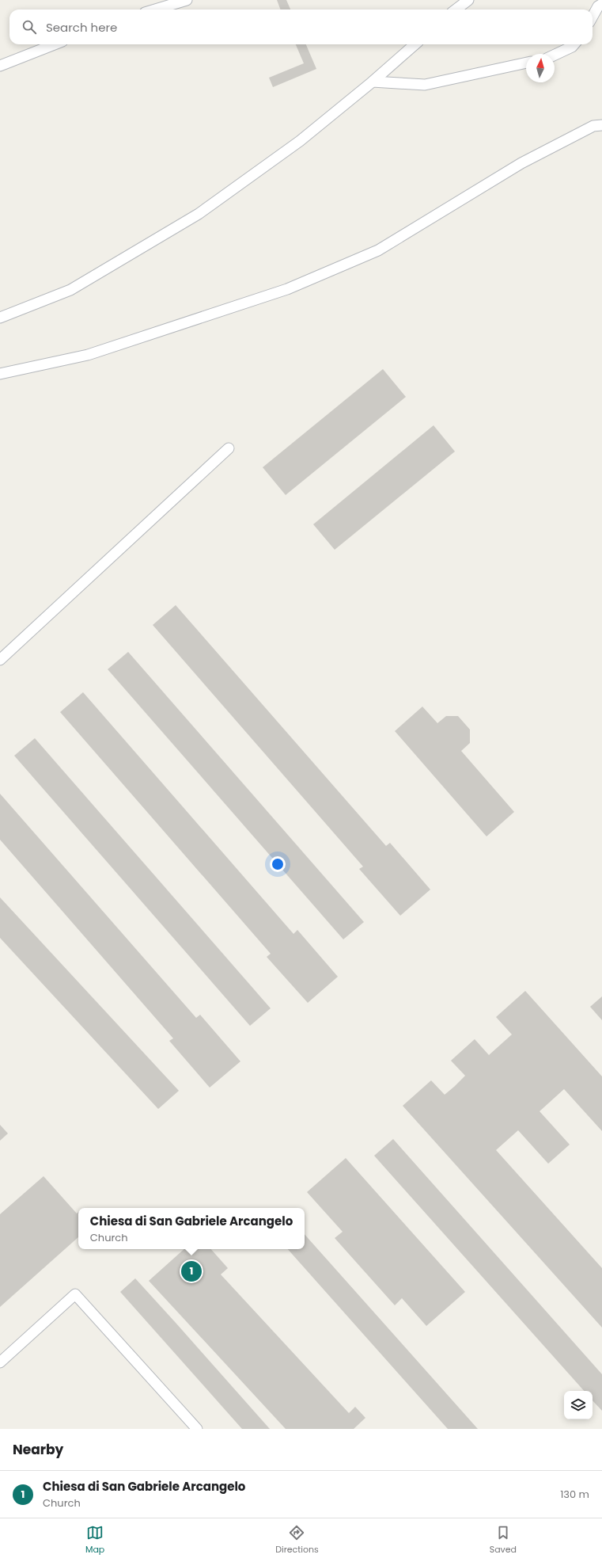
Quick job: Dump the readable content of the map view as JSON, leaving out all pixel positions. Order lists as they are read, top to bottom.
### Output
{
  "north": "top",
  "page": {
    "search": "Search here",
    "popup": ["Chiesa di San Gabriele Arcangelo", "Church"],
    "pins": "1",
    "heading": "Nearby",
    "list": [
      {
        "mark": "1",
        "name": "Chiesa di San Gabriele Arcangelo",
        "note": "Church",
        "value": "130 m"
      }
    ],
    "nav": ["Map", "Directions", "Saved"]
  }
}
